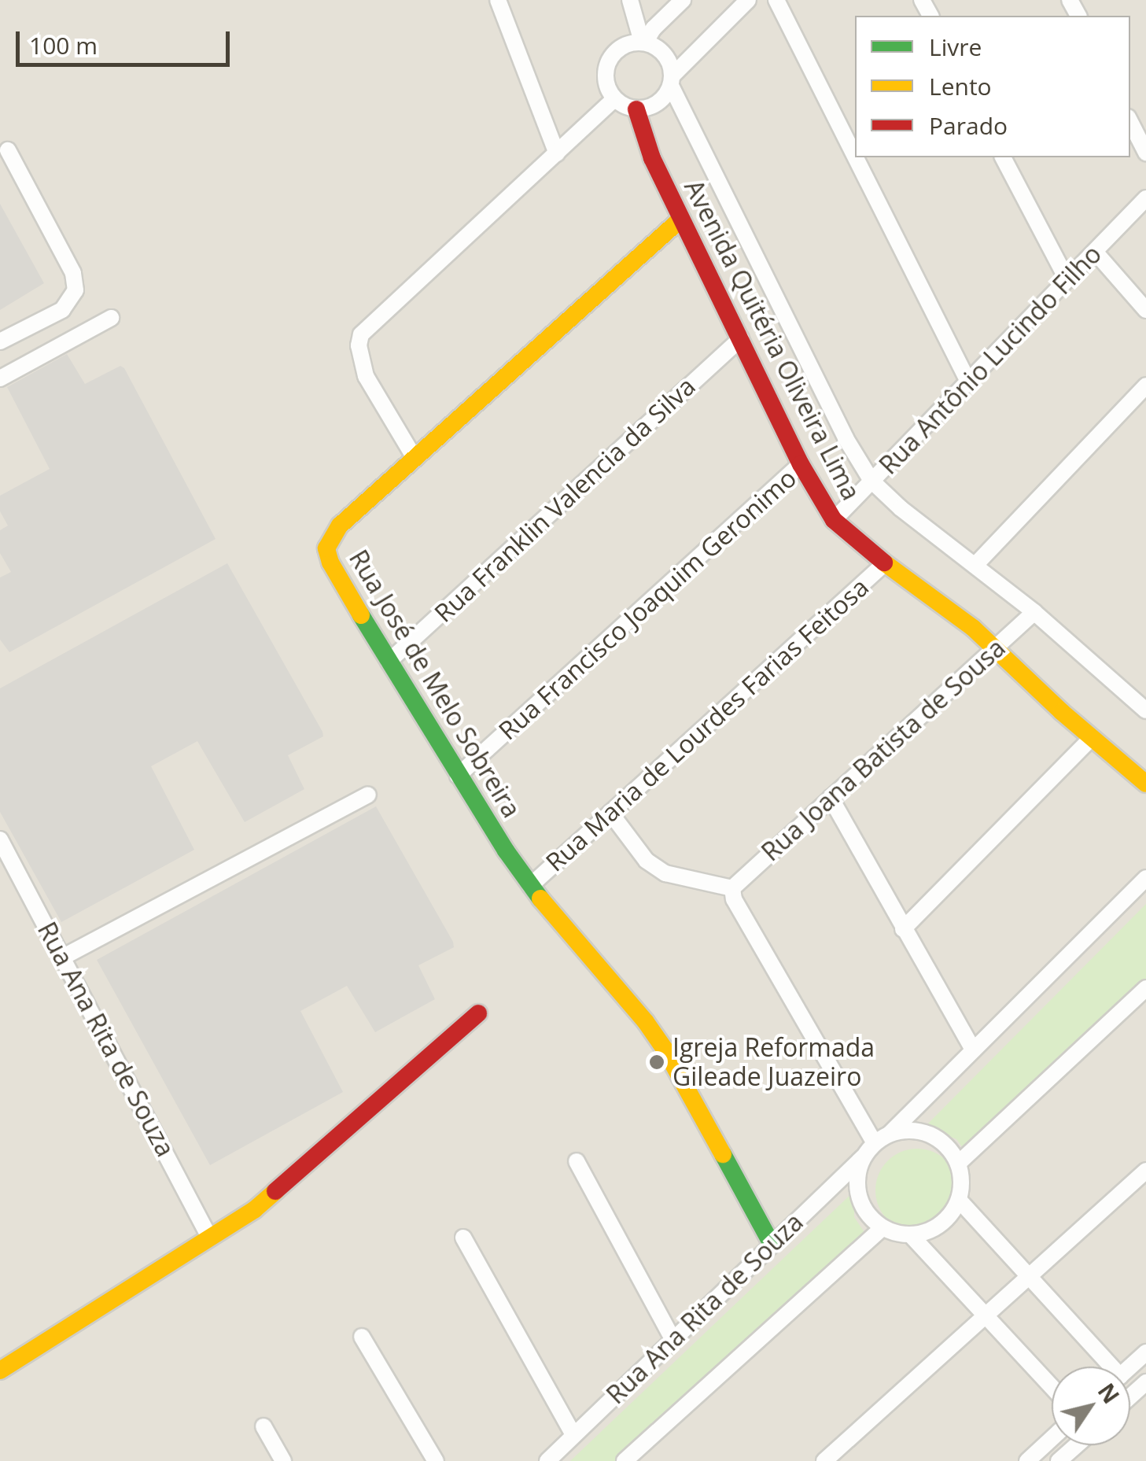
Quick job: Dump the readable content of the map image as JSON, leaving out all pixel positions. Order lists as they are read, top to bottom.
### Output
{
  "streets": {
    "street": [
      "Avenida Quitéria Oliveira Lima",
      "Rua Antônio Lucindo Filho",
      "Rua Franklin Valencia da Silva",
      "Rua Francisco Joaquim Geronimo",
      "Rua José de Melo Sobreira",
      "Rua Maria de Lourdes Farias Feitosa",
      "Rua Joana Batista de Sousa",
      "Rua Ana Rita de Souza"
    ]
  },
  "crossings": [
    ["Avenida Quitéria Oliveira Lima", "Rua Antônio Lucindo Filho"],
    ["Avenida Quitéria Oliveira Lima", "Rua Franklin Valencia da Silva"],
    ["Avenida Quitéria Oliveira Lima", "Rua Francisco Joaquim Geronimo"],
    ["Avenida Quitéria Oliveira Lima", "Rua José de Melo Sobreira"],
    ["Avenida Quitéria Oliveira Lima", "Rua Maria de Lourdes Farias Feitosa"],
    ["Avenida Quitéria Oliveira Lima", "Rua Joana Batista de Sousa"],
    ["Rua Franklin Valencia da Silva", "Rua José de Melo Sobreira"],
    ["Rua Francisco Joaquim Geronimo", "Rua José de Melo Sobreira"],
    ["Rua José de Melo Sobreira", "Rua Maria de Lourdes Farias Feitosa"],
    ["Rua José de Melo Sobreira", "Rua Ana Rita de Souza"]
  ],
  "places": ["Igreja Reformada Gileade Juazeiro"],
  "legend": ["Livre", "Lento", "Parado"],
  "scale_bar": "100 m",
  "north": "top right"
}
